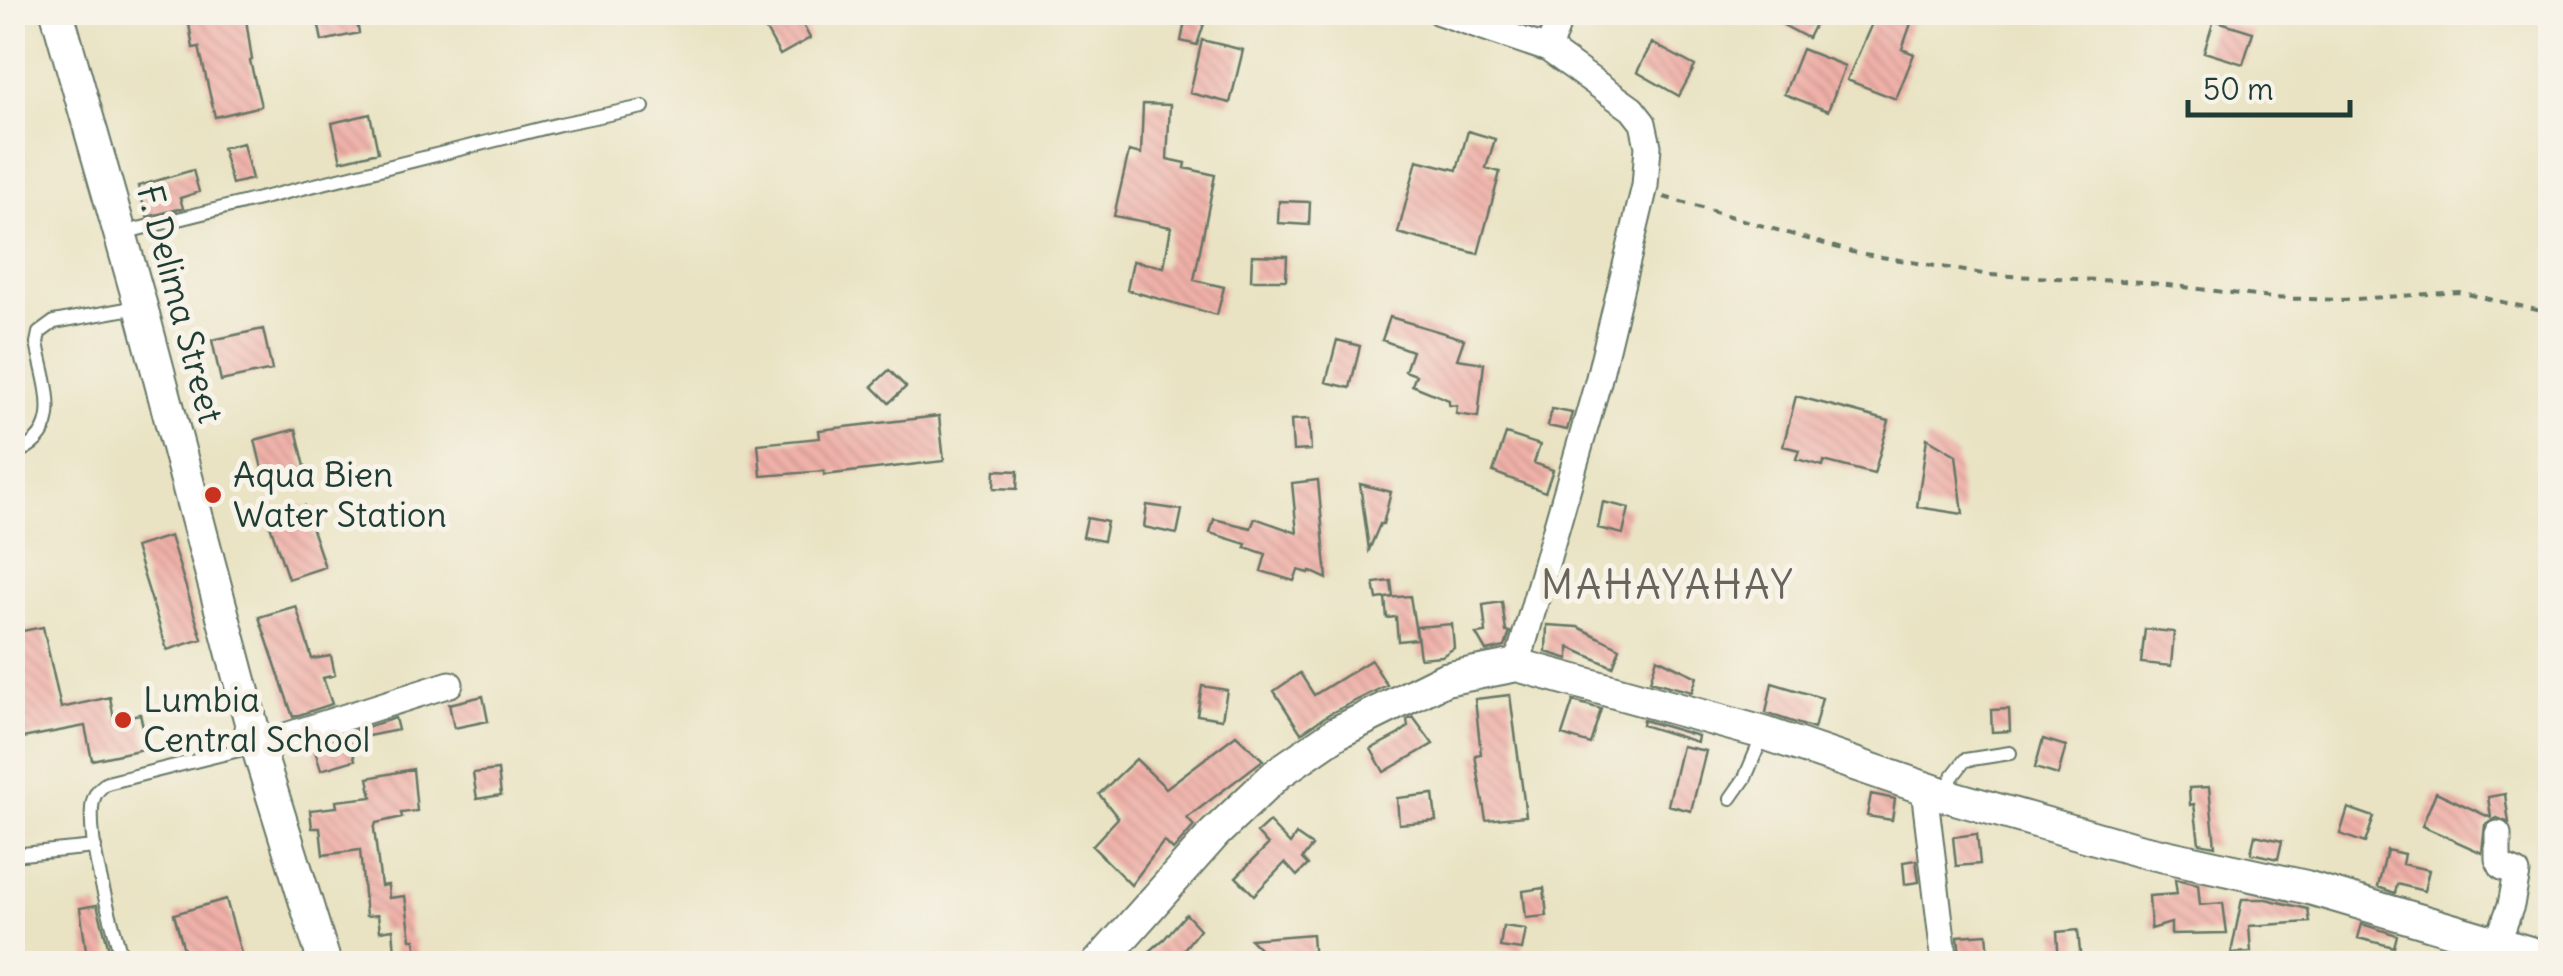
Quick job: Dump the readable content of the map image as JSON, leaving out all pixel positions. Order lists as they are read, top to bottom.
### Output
{
  "streets": {
    "street": ["F. Delima Street"]
  },
  "districts": ["MAHAYAHAY"],
  "places": ["Aqua Bien Water Station", "Lumbia Central School"],
  "scale_bar": "50 m"
}
